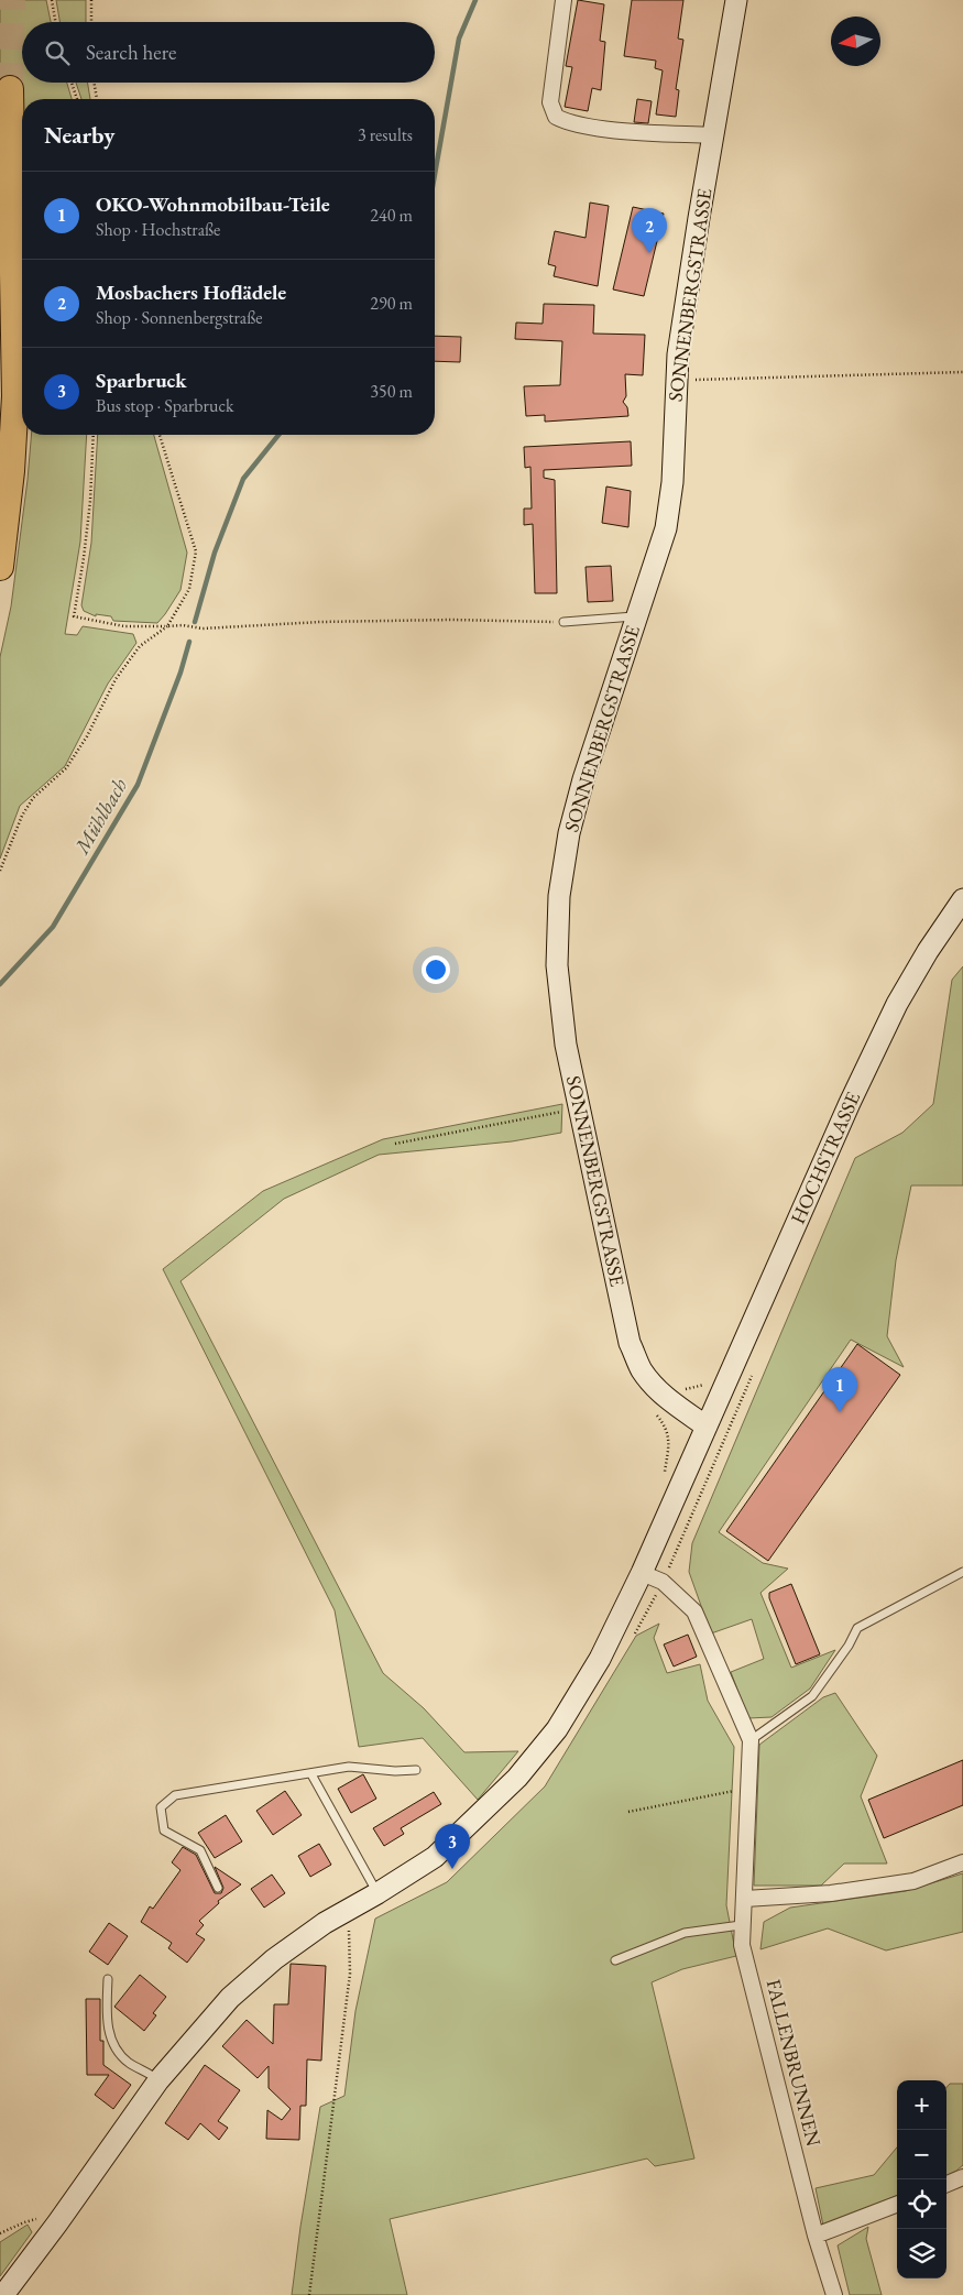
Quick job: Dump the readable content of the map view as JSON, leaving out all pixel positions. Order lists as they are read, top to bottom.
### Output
{
  "streets": {
    "main road": ["SONNENBERGSTRASSE", "HOCHSTRASSE"],
    "street": ["FALLENBRUNNEN"]
  },
  "crossings": [
    ["SONNENBERGSTRASSE", "HOCHSTRASSE"],
    ["HOCHSTRASSE", "FALLENBRUNNEN"]
  ],
  "water": ["Mühlbach"],
  "north": "left",
  "page": {
    "search": "Search here",
    "heading": ["Nearby", "3 results"],
    "list": [
      {
        "mark": "1",
        "name": "OKO-Wohnmobilbau-Teile",
        "note": "Shop · Hochstraße",
        "value": "240 m"
      },
      {
        "mark": "2",
        "name": "Mosbachers Hoflädele",
        "note": "Shop · Sonnenbergstraße",
        "value": "290 m"
      },
      {
        "mark": "3",
        "name": "Sparbruck",
        "note": "Bus stop · Sparbruck",
        "value": "350 m"
      }
    ],
    "pins": ["2", "1", "3"],
    "map_buttons": ["+", "−"]
  }
}
